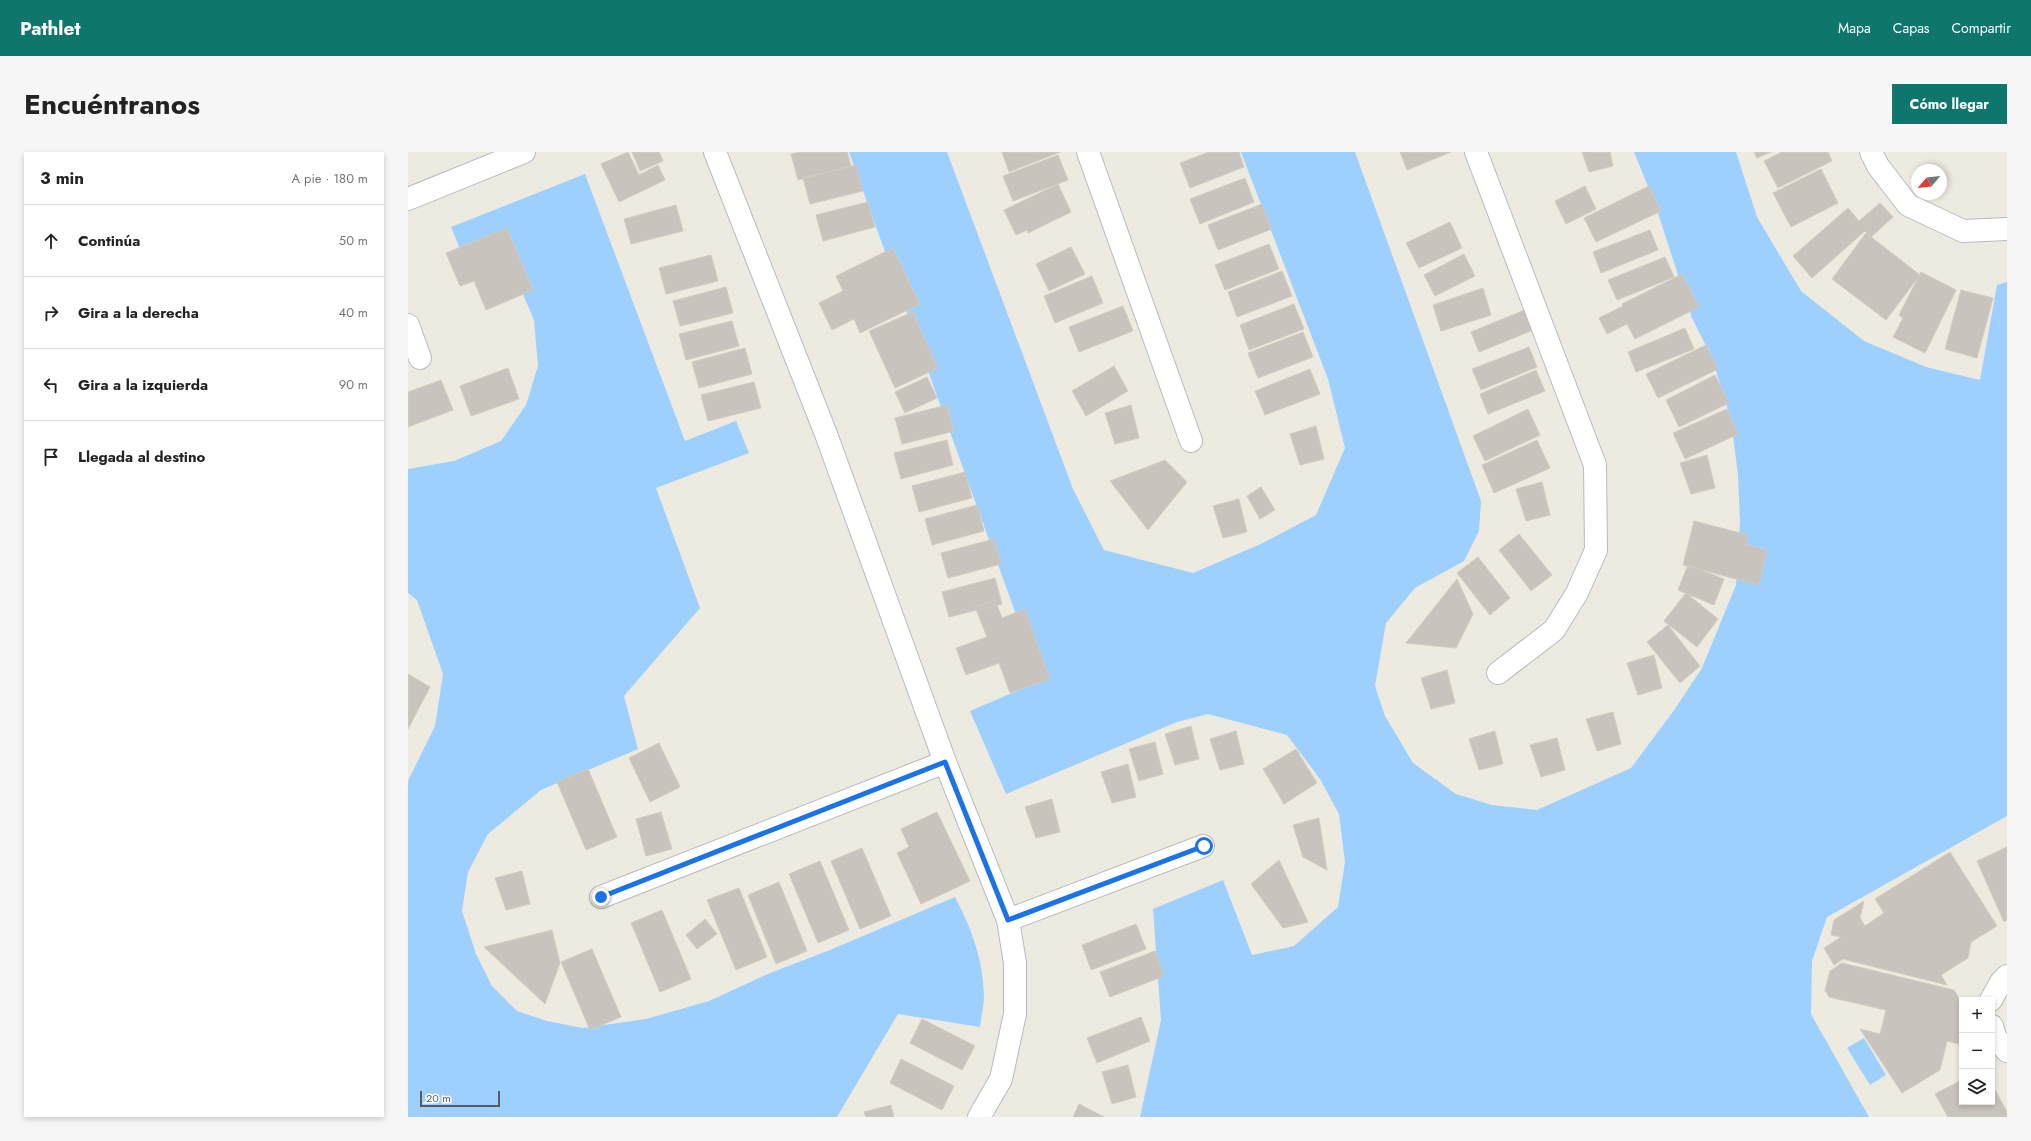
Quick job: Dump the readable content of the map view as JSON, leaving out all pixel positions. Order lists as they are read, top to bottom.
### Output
{
  "scale_bar": "20 m",
  "north": "bottom left",
  "page": {
    "header": "Pathlet",
    "nav": ["Mapa", "Capas", "Compartir"],
    "title": "Encuéntranos",
    "buttons": "Cómo llegar",
    "heading": ["3 min", "A pie · 180 m"],
    "list": [
      ["Continúa", "50 m"],
      ["Gira a la derecha", "40 m"],
      ["Gira a la izquierda", "90 m"],
      "Llegada al destino"
    ],
    "map_buttons": ["+", "−"],
    "scale": "20 m"
  }
}
